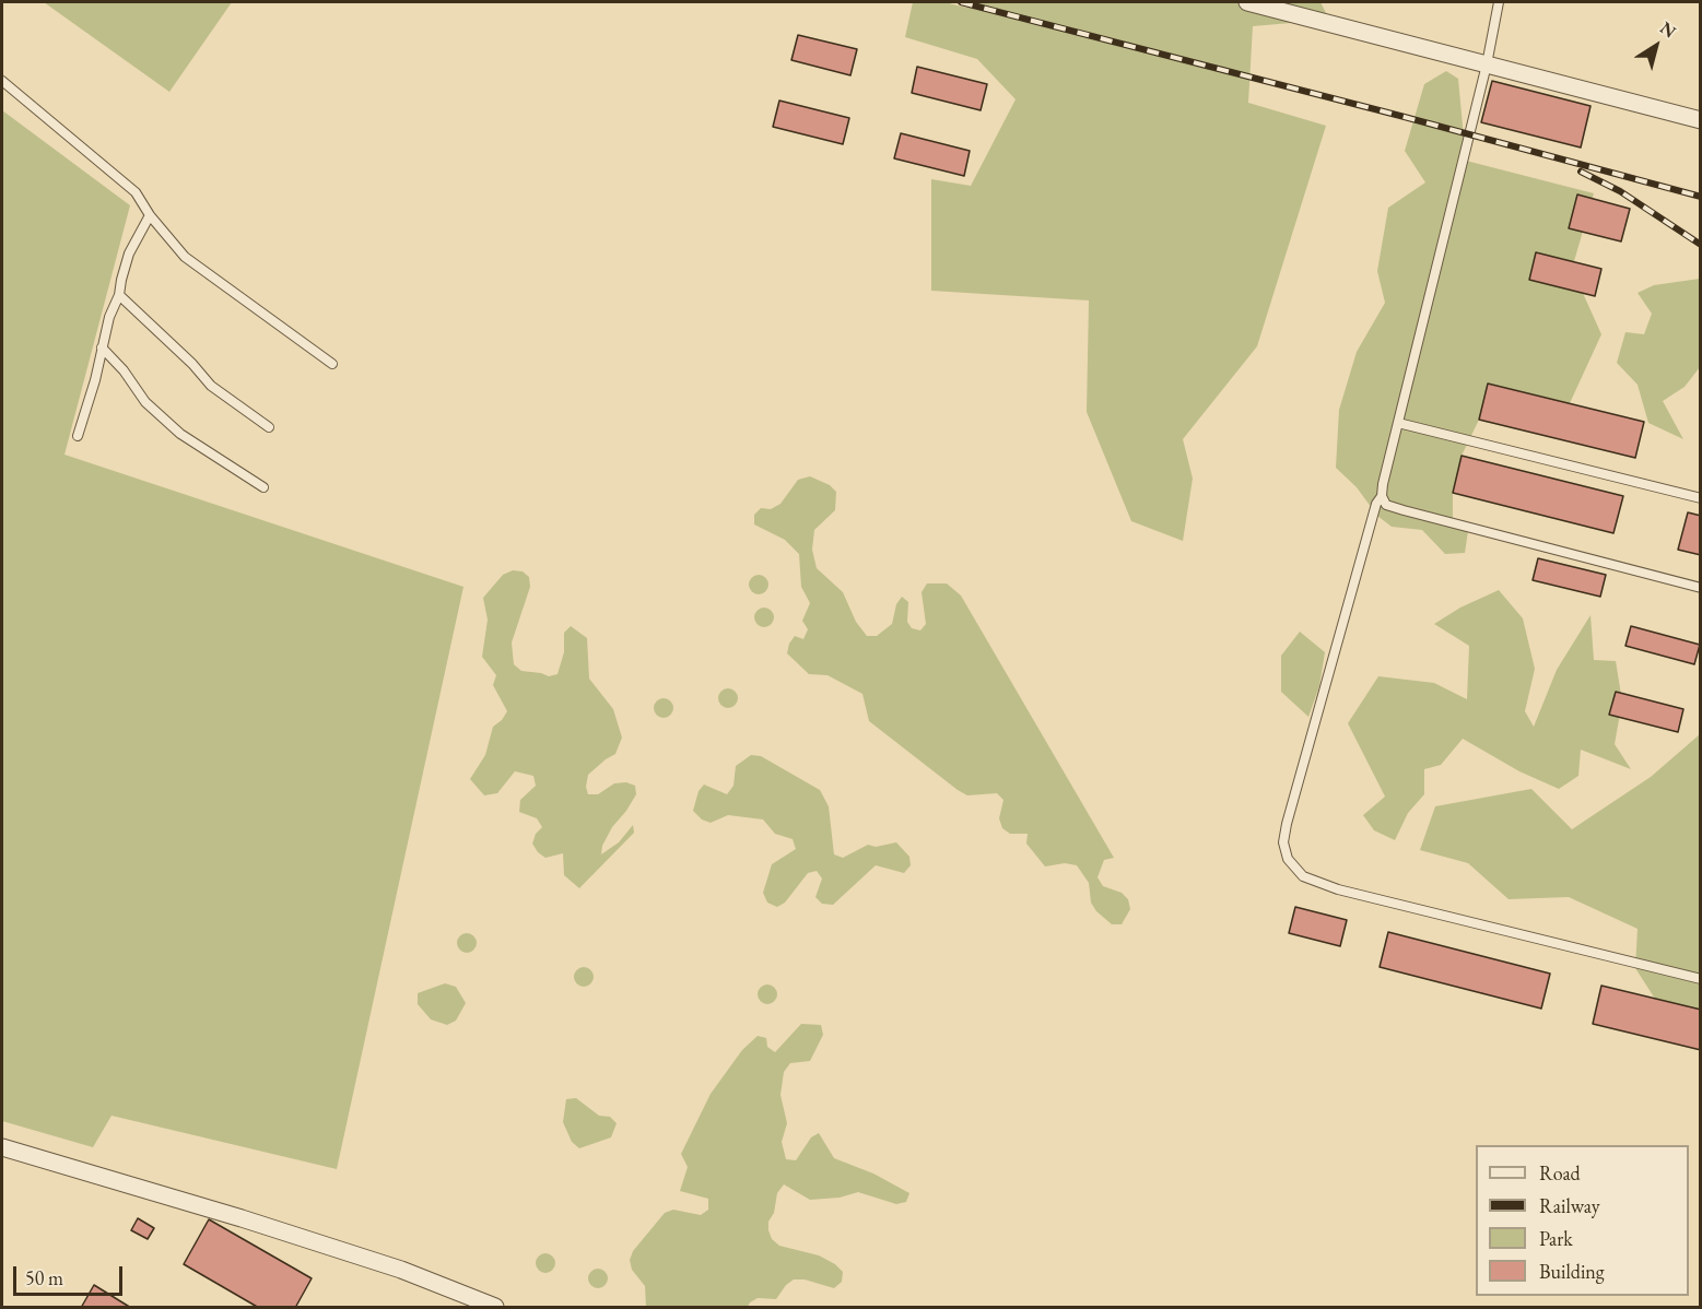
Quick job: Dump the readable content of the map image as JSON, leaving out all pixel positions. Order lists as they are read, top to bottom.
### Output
{
  "legend": [
    "Road",
    "Railway",
    "Park",
    "Building"
  ],
  "scale_bar": "50 m",
  "north": "top right"
}
